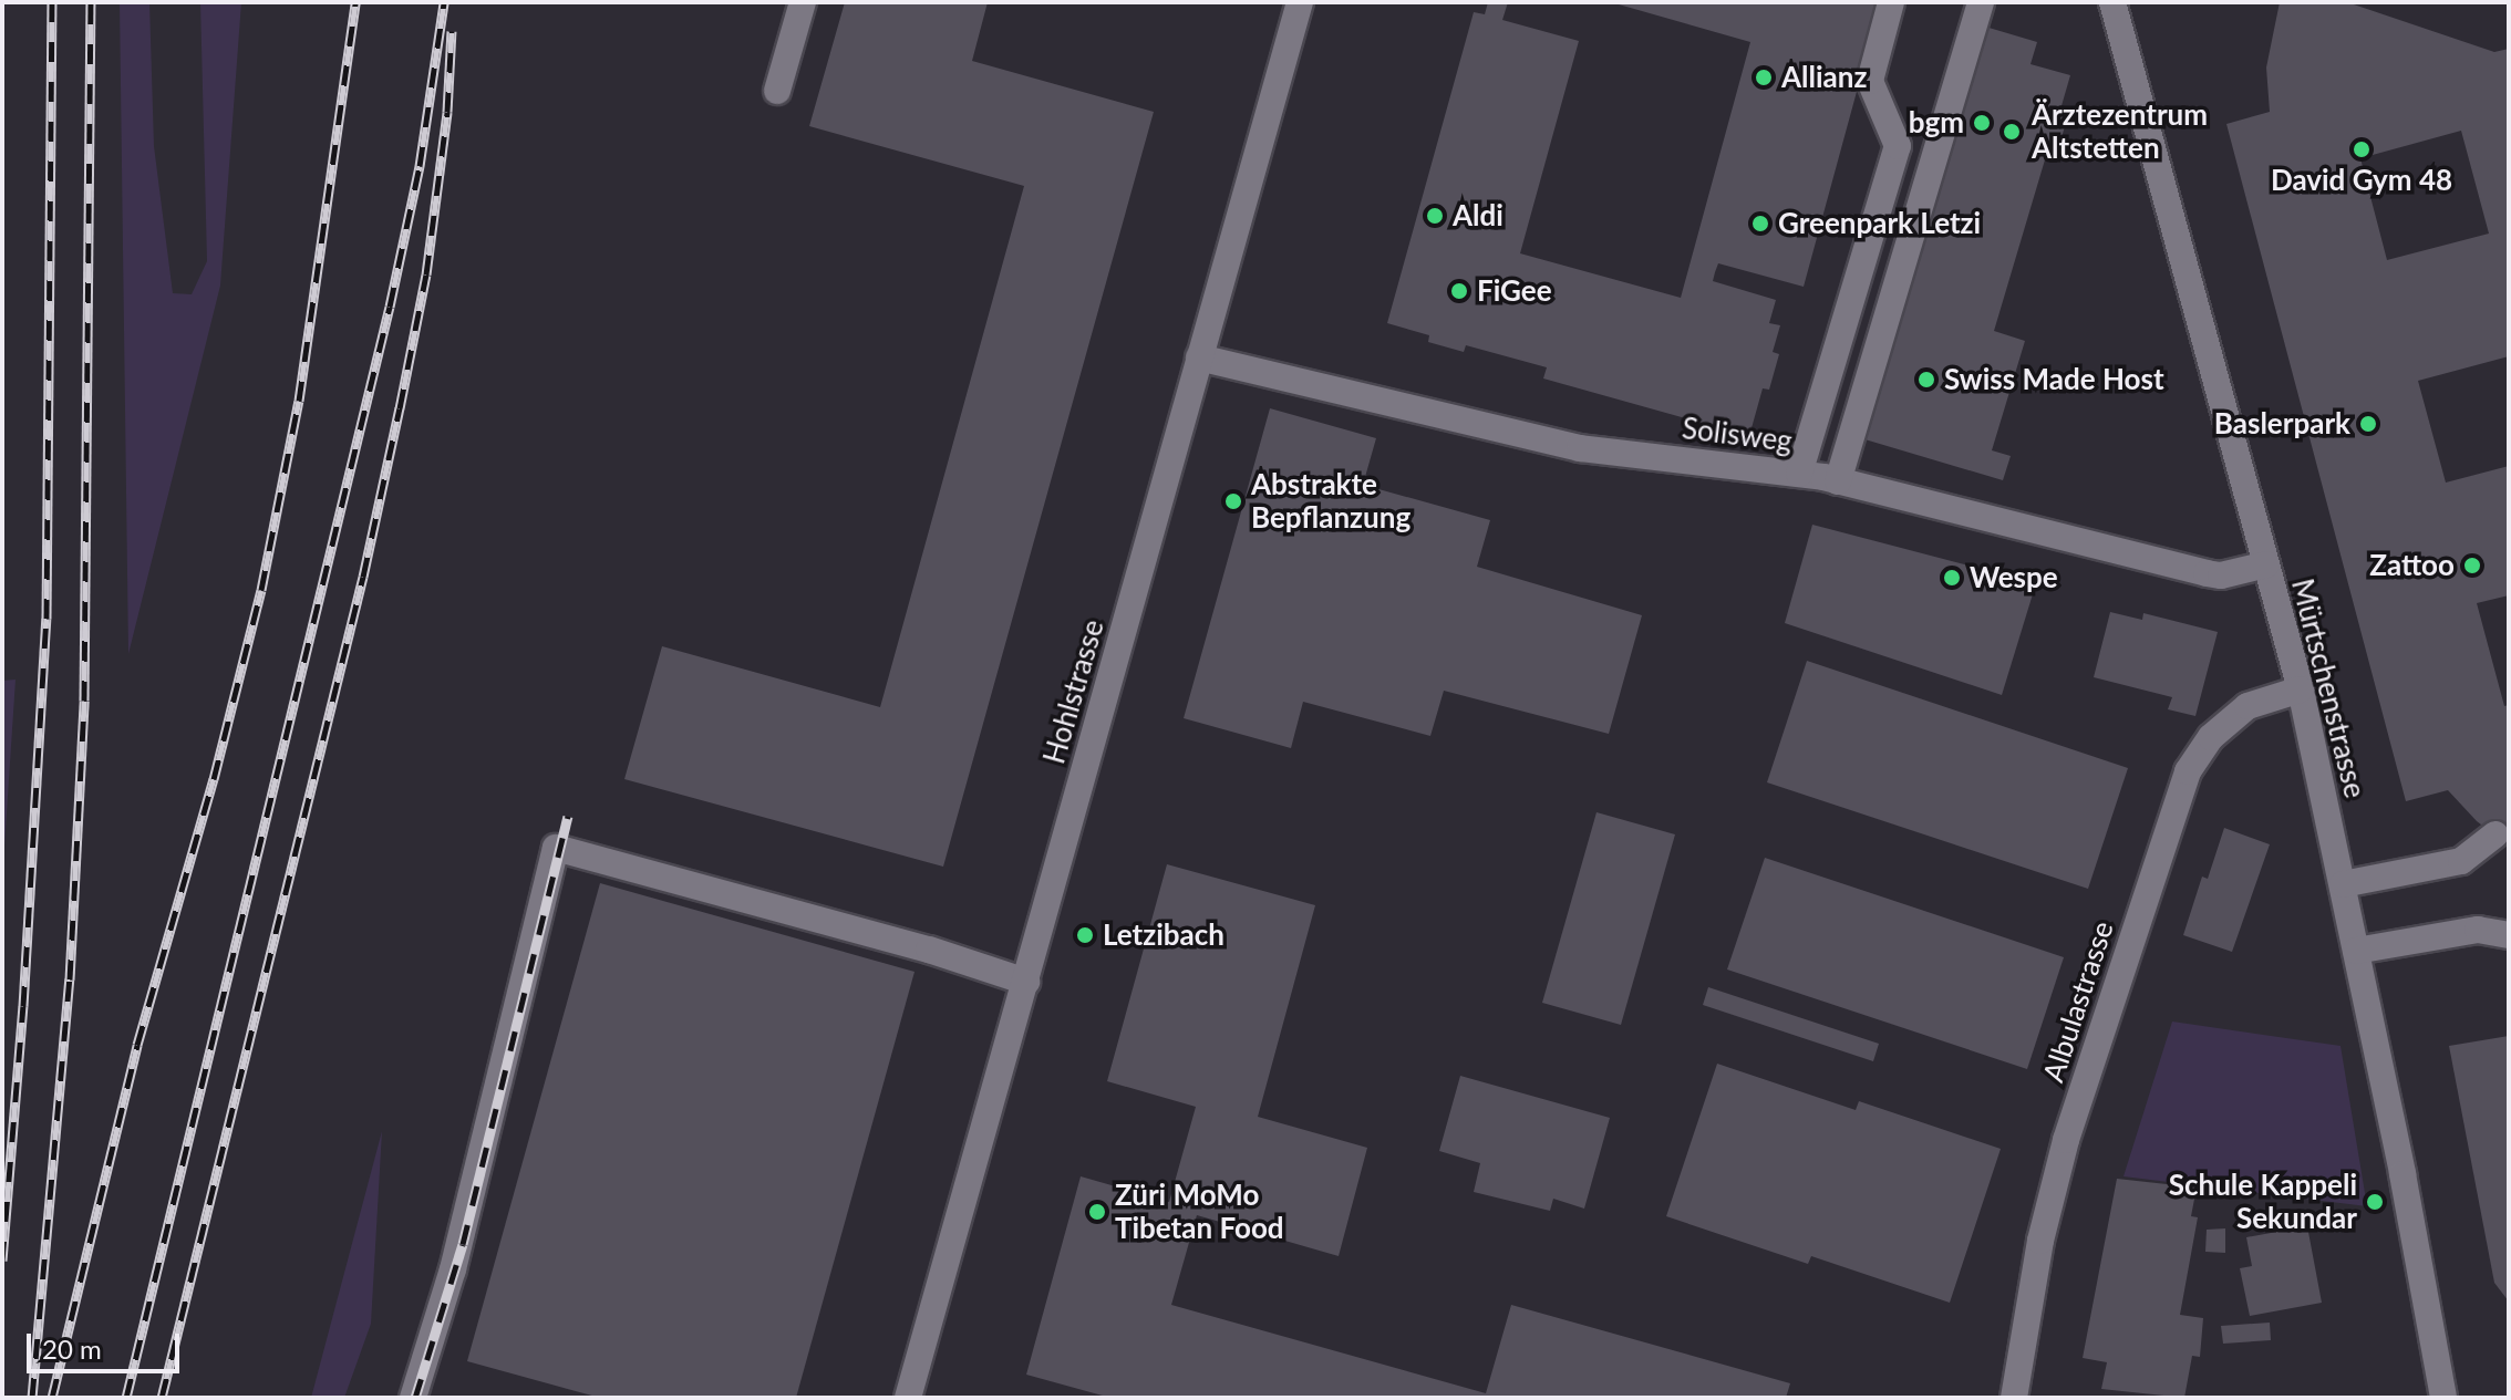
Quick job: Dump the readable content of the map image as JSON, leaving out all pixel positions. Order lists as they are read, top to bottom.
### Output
{
  "streets": {
    "street": [
      "Solisweg",
      "Mürtschenstrasse",
      "Hohlstrasse",
      "Albulastrasse"
    ]
  },
  "crossings": [
    ["Solisweg", "Mürtschenstrasse"],
    ["Solisweg", "Hohlstrasse"],
    ["Mürtschenstrasse", "Albulastrasse"]
  ],
  "places": [
    "Allianz",
    "bgm",
    "Ärztezentrum Altstetten",
    "David Gym 48",
    "Aldi",
    "Greenpark Letzi",
    "FiGee",
    "Swiss Made Host",
    "Baslerpark",
    "Abstrakte Bepflanzung",
    "Zattoo",
    "Wespe",
    "Letzibach",
    "Schule Kappeli Sekundar",
    "Züri MoMo Tibetan Food"
  ],
  "scale_bar": "20 m"
}
